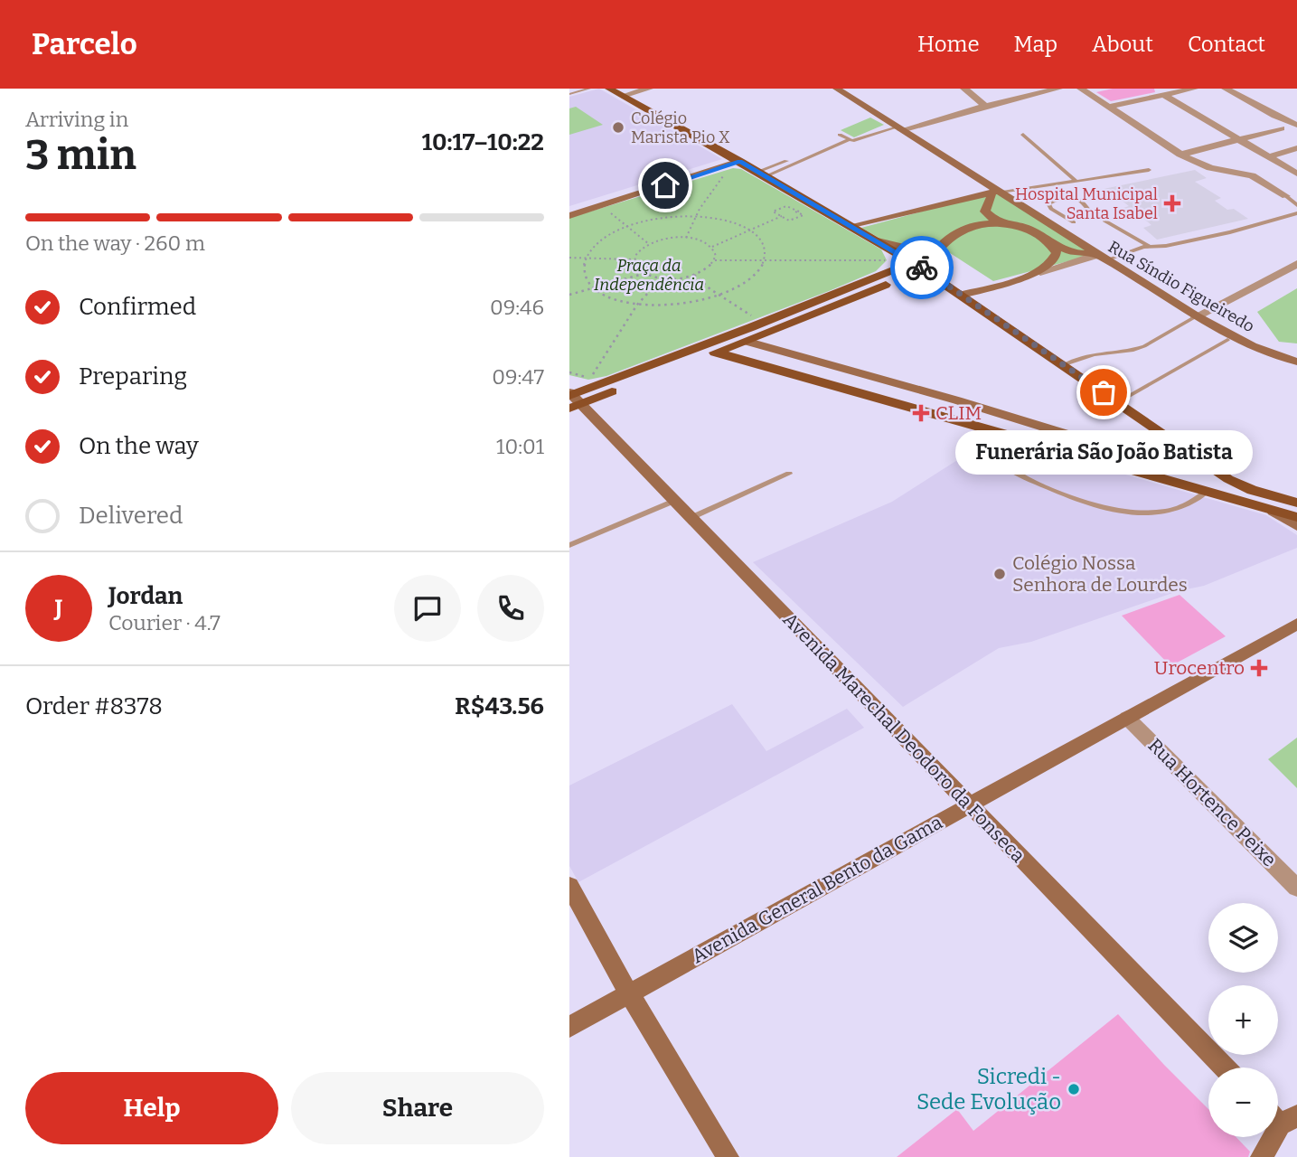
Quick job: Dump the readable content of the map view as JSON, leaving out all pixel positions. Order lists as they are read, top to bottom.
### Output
{
  "streets": {
    "street": [
      "Rua Síndio Figueiredo",
      "Avenida Marechal Deodoro da Fonseca",
      "Rua Hortence Peixe",
      "Avenida General Bento da Gama"
    ]
  },
  "crossings": [
    ["Avenida Marechal Deodoro da Fonseca", "Avenida General Bento da Gama"],
    ["Rua Hortence Peixe", "Avenida General Bento da Gama"]
  ],
  "parks": ["Praça da Independência"],
  "places": {
    "other": [
      "Colégio Marista Pio X",
      "Funerária São João Batista",
      "Colégio Nossa Senhora de Lourdes",
      "Sicredi - Sede Evolução"
    ],
    "health": ["Hospital Municipal Santa Isabel", "CLIM", "Urocentro"]
  },
  "page": {
    "header": "Parcelo",
    "nav": [
      "Home",
      "Map",
      "About",
      "Contact"
    ],
    "heading": ["3 min", "Arriving in", "10:17–10:22"],
    "panel": [
      "Jordan",
      "Courier · 4.7",
      "Order #8378",
      "R$43.56"
    ],
    "bar": "On the way · 260 m",
    "list": [
      ["Confirmed", "09:46"],
      ["Preparing", "09:47"],
      ["On the way", "10:01"],
      "Delivered"
    ],
    "bubble": "Funerária São João Batista",
    "round": "J",
    "map_buttons": ["+", "−"],
    "buttons": ["Help", "Share"]
  }
}
